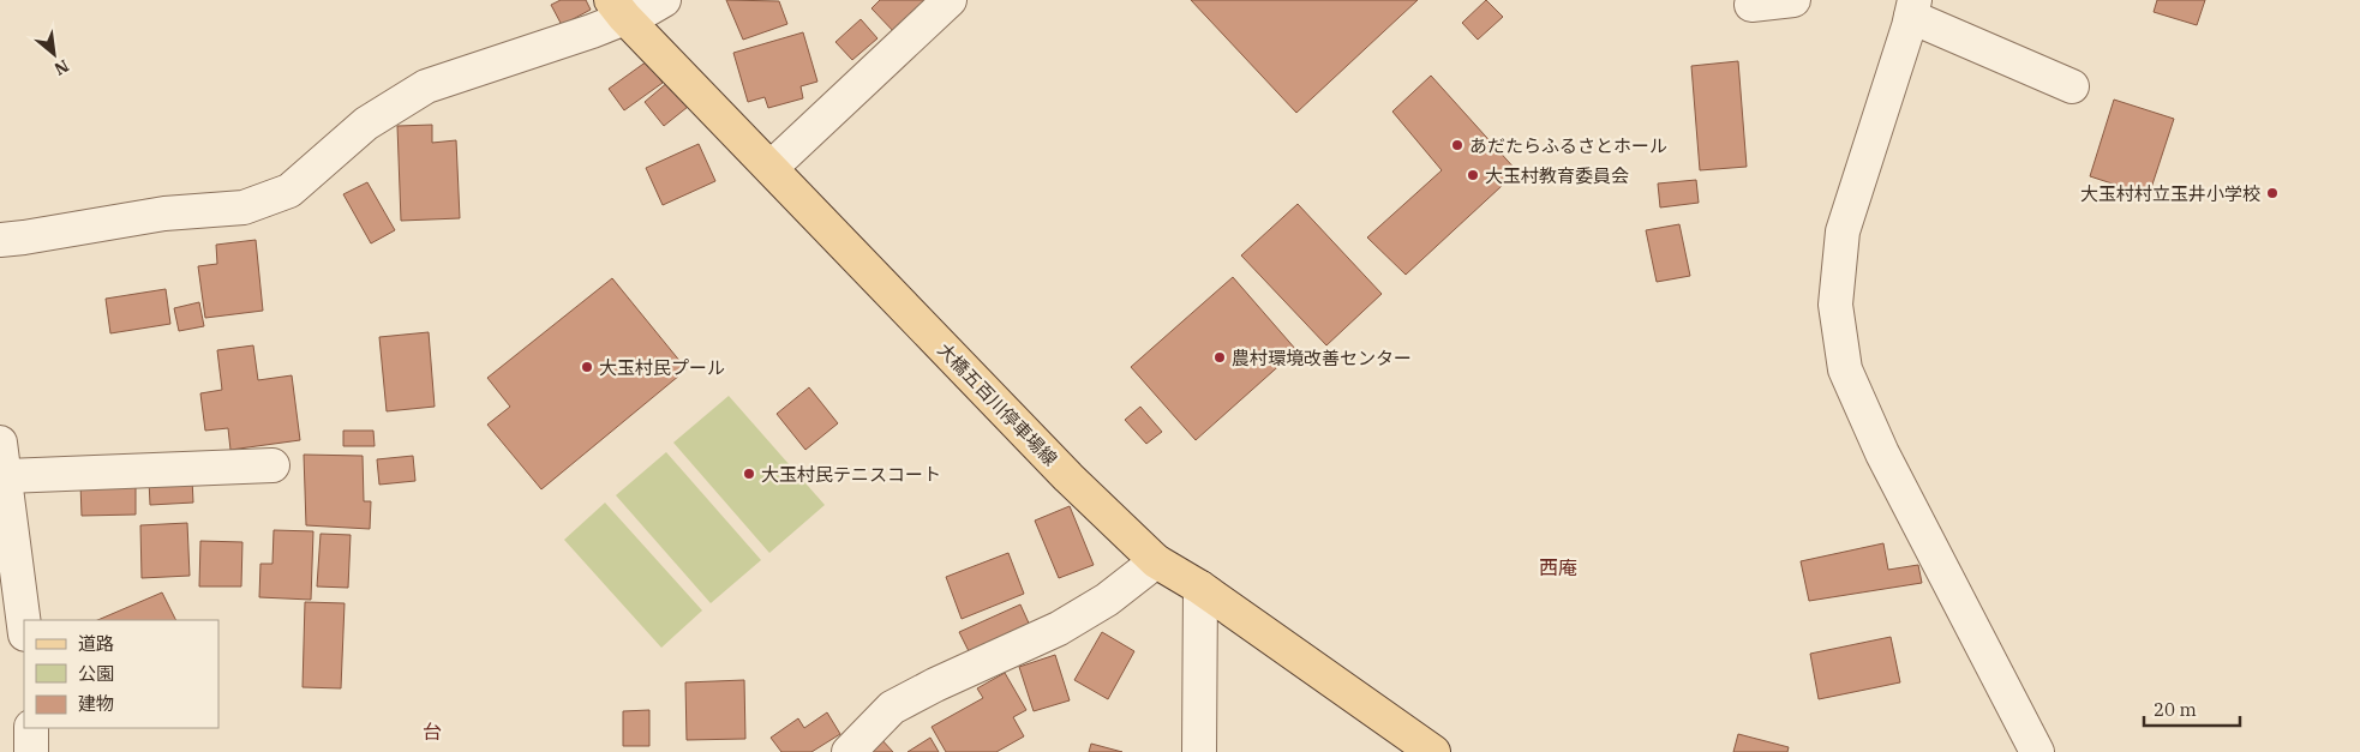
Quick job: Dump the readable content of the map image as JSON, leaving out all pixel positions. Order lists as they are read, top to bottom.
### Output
{
  "streets": {
    "main road": ["大橋五百川停車場線"]
  },
  "districts": ["西庵", "台"],
  "places": [
    "あだたらふるさとホール",
    "大玉村教育委員会",
    "大玉村村立玉井小学校",
    "農村環境改善センター",
    "大玉村民プール",
    "大玉村民テニスコート"
  ],
  "legend": ["道路", "公園", "建物"],
  "scale_bar": "20 m",
  "north": "bottom right"
}
